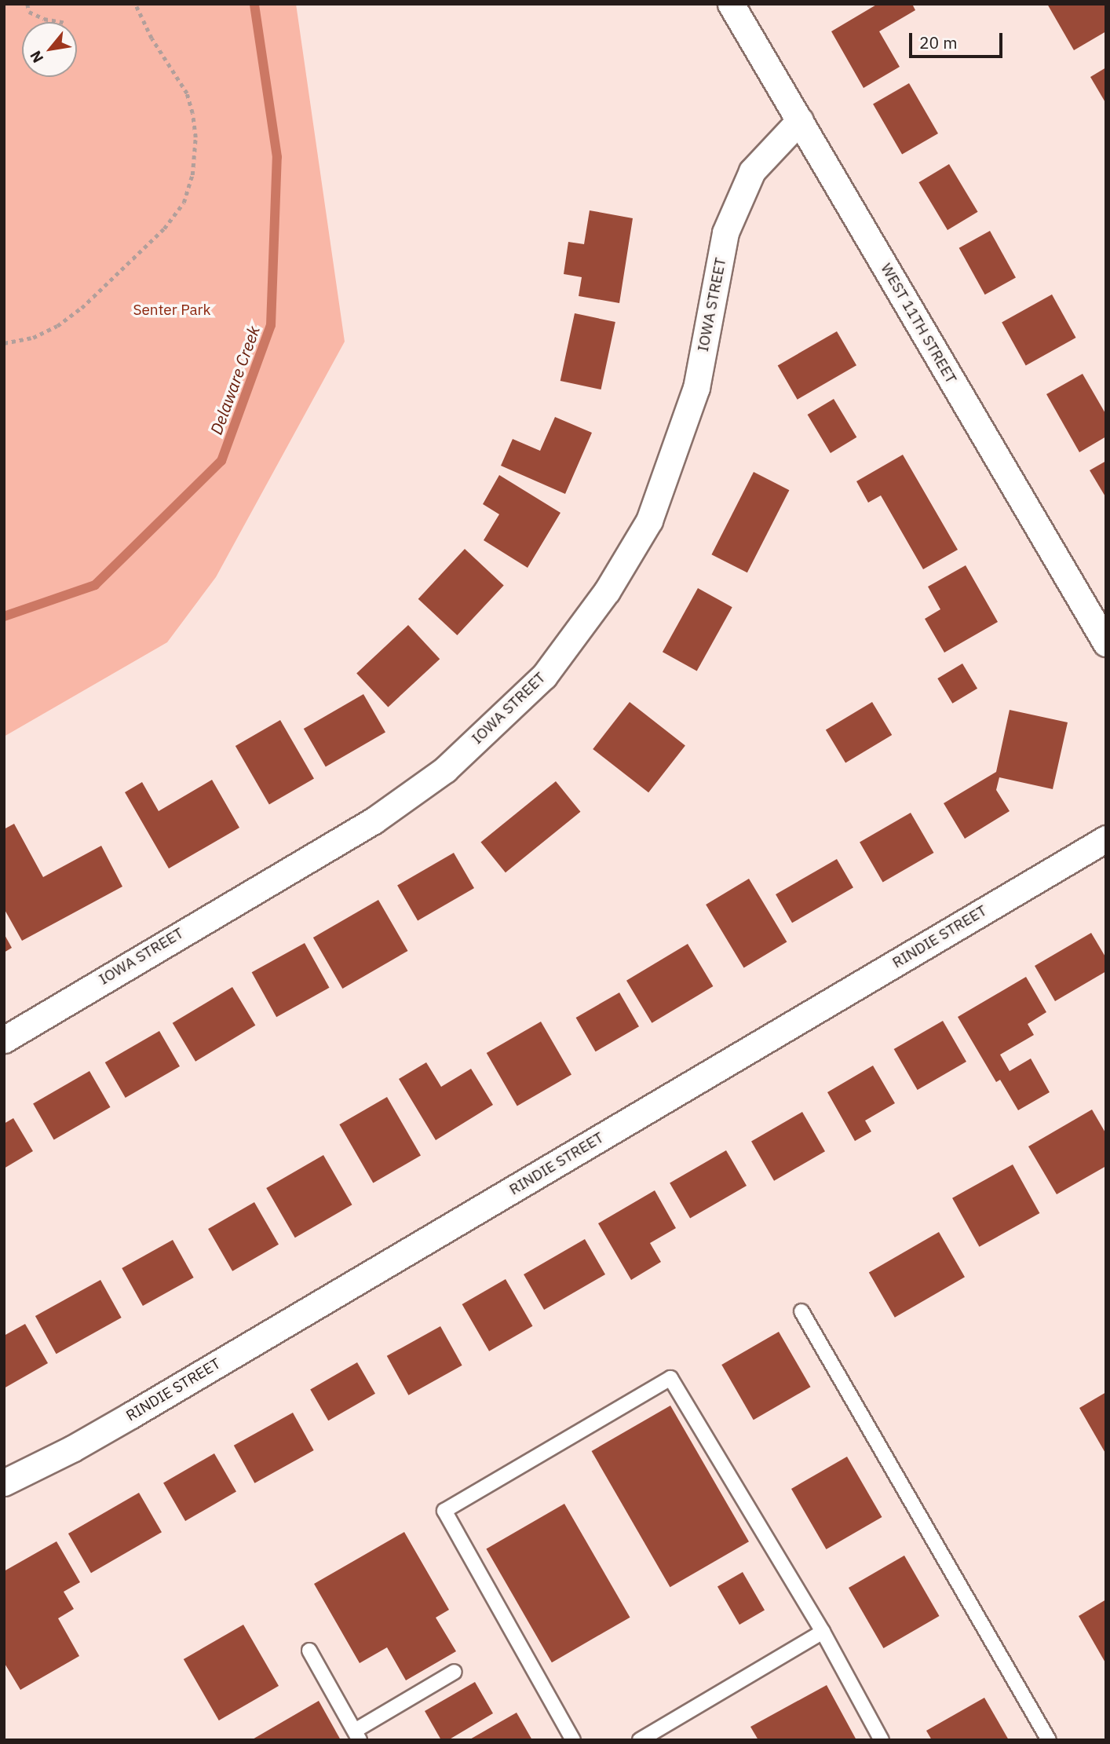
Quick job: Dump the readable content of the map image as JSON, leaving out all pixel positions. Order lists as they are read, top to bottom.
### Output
{
  "streets": {
    "street": ["IOWA STREET", "WEST 11TH STREET", "RINDIE STREET"]
  },
  "crossings": [
    ["IOWA STREET", "WEST 11TH STREET"]
  ],
  "water": ["Delaware Creek"],
  "parks": ["Senter Park"],
  "scale_bar": "20 m",
  "north": "bottom left"
}
